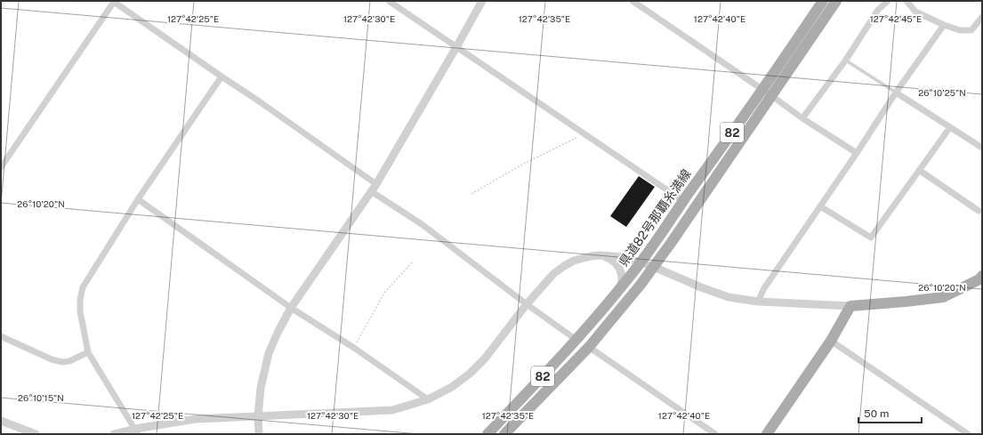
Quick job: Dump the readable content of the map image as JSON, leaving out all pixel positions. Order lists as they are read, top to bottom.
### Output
{
  "streets": {
    "main road": ["82", "県道82号那覇糸満線"]
  },
  "scale_bar": "50 m",
  "coordinates": [
    "127°42'25\"E",
    "127°42'30\"E",
    "127°42'35\"E",
    "127°42'40\"E",
    "127°42'45\"E",
    "26°10'25\"N",
    "26°10'20\"N",
    "26°10'15\"N"
  ]
}
